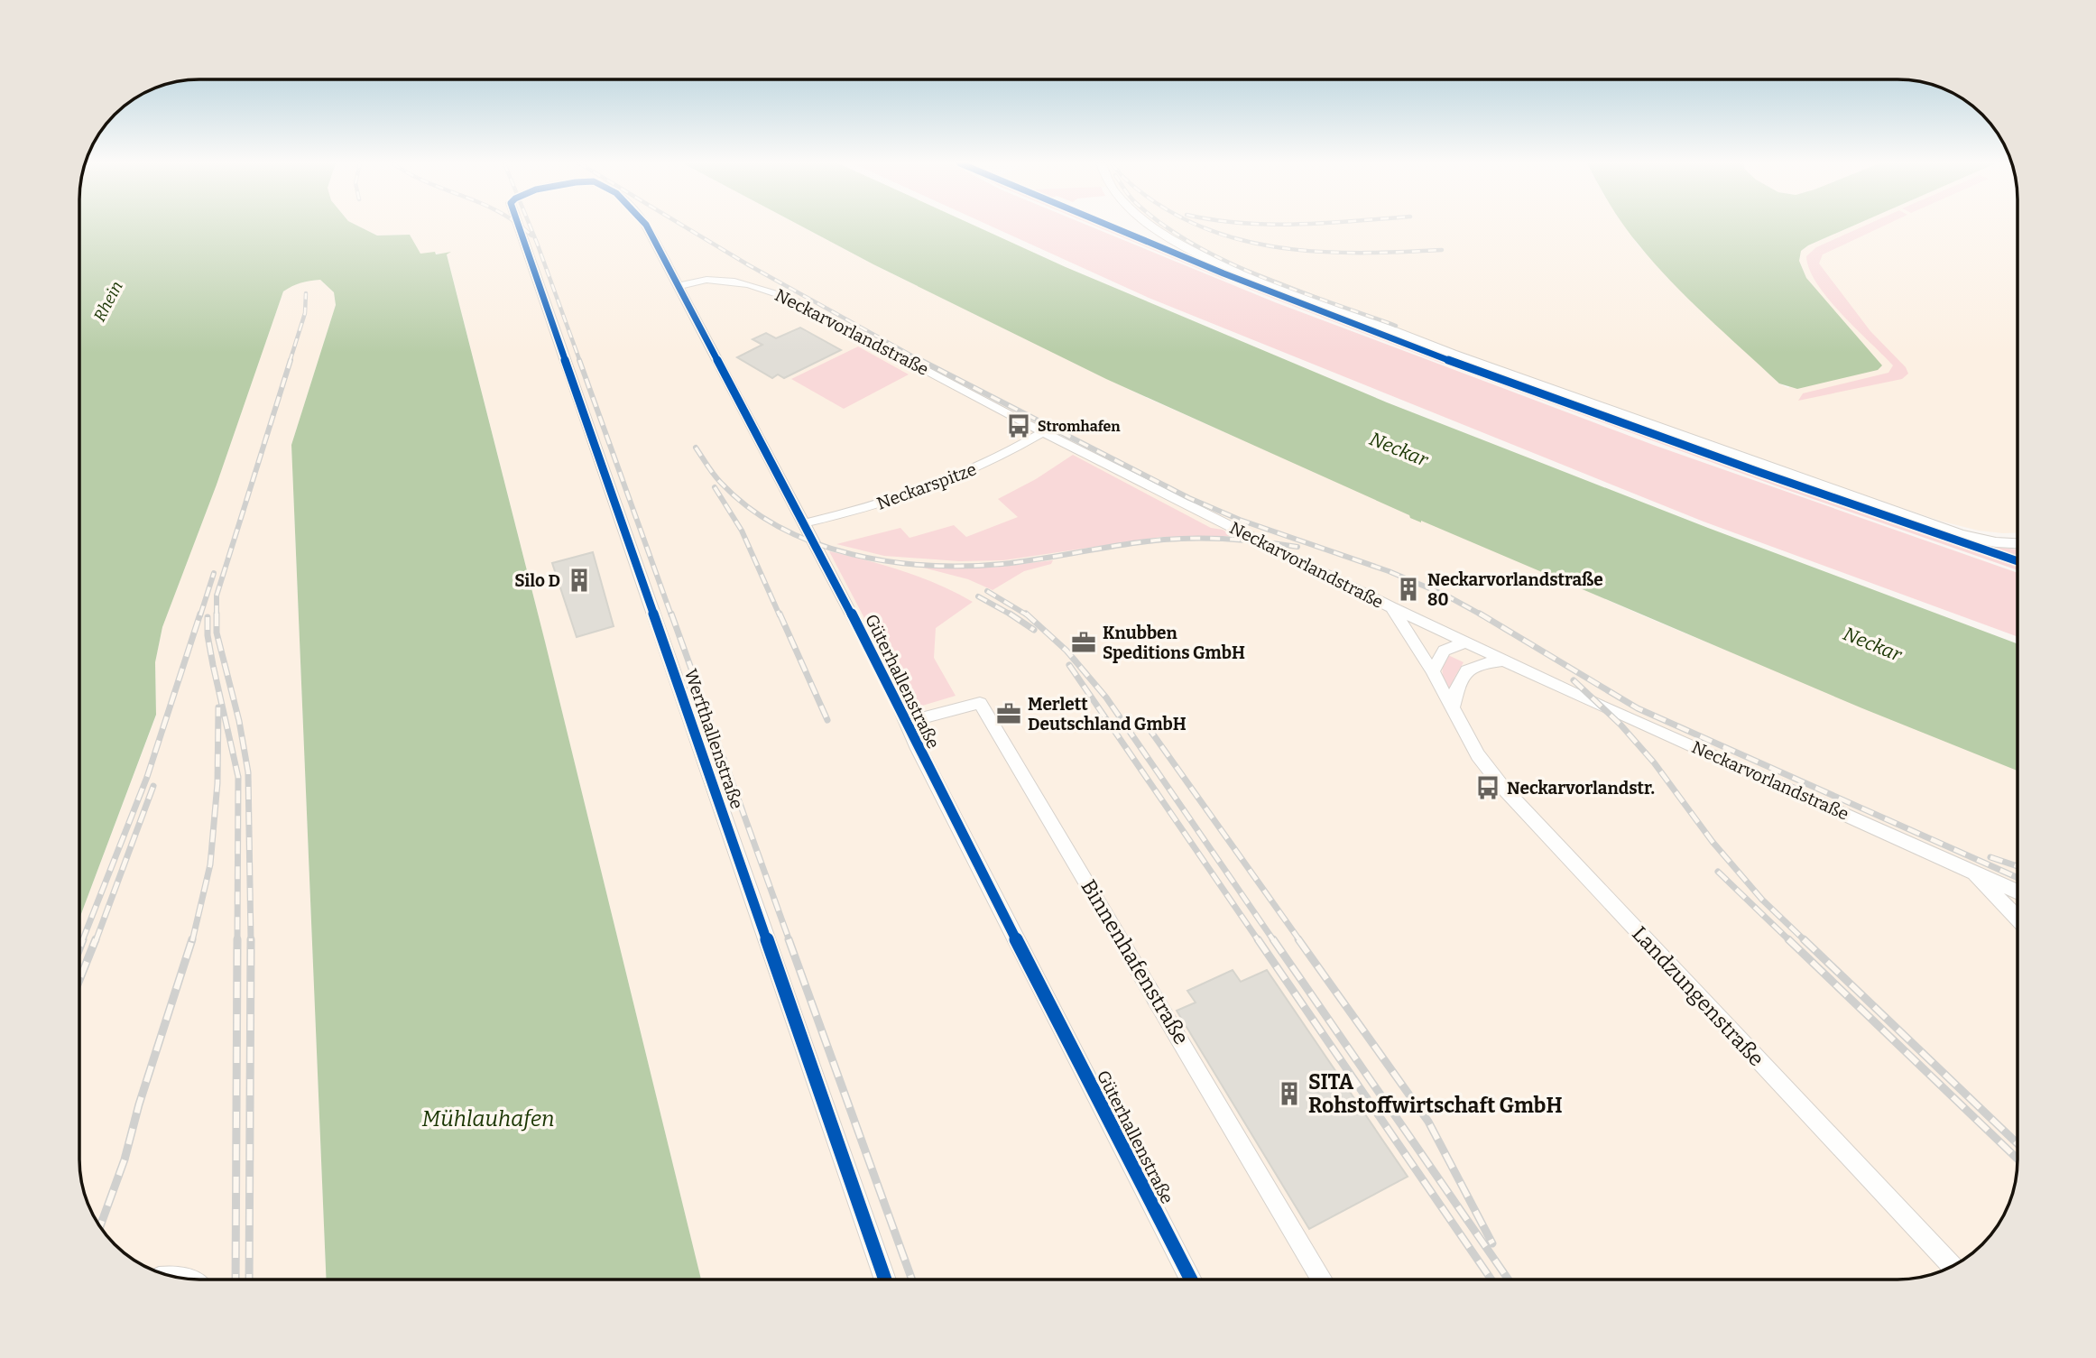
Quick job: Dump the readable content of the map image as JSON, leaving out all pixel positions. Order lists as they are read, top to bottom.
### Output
{
  "streets": {
    "street": [
      "Neckarvorlandstraße",
      "Neckarspitze",
      "Güterhallenstraße",
      "Werfthallenstraße",
      "Binnenhafenstraße",
      "Landzungenstraße"
    ]
  },
  "crossings": [
    ["Neckarvorlandstraße", "Neckarspitze"],
    ["Neckarvorlandstraße", "Güterhallenstraße"],
    ["Neckarvorlandstraße", "Landzungenstraße"],
    ["Neckarspitze", "Güterhallenstraße"],
    ["Güterhallenstraße", "Binnenhafenstraße"]
  ],
  "water": ["Rhein", "Neckar", "Mühlauhafen"],
  "places": {
    "bus stop": ["Stromhafen", "Neckarvorlandstr."],
    "building": ["Silo D", "Neckarvorlandstraße 80", "SITA Rohstoffwirtschaft GmbH"],
    "office": ["Knubben Speditions GmbH", "Merlett Deutschland GmbH"]
  }
}
